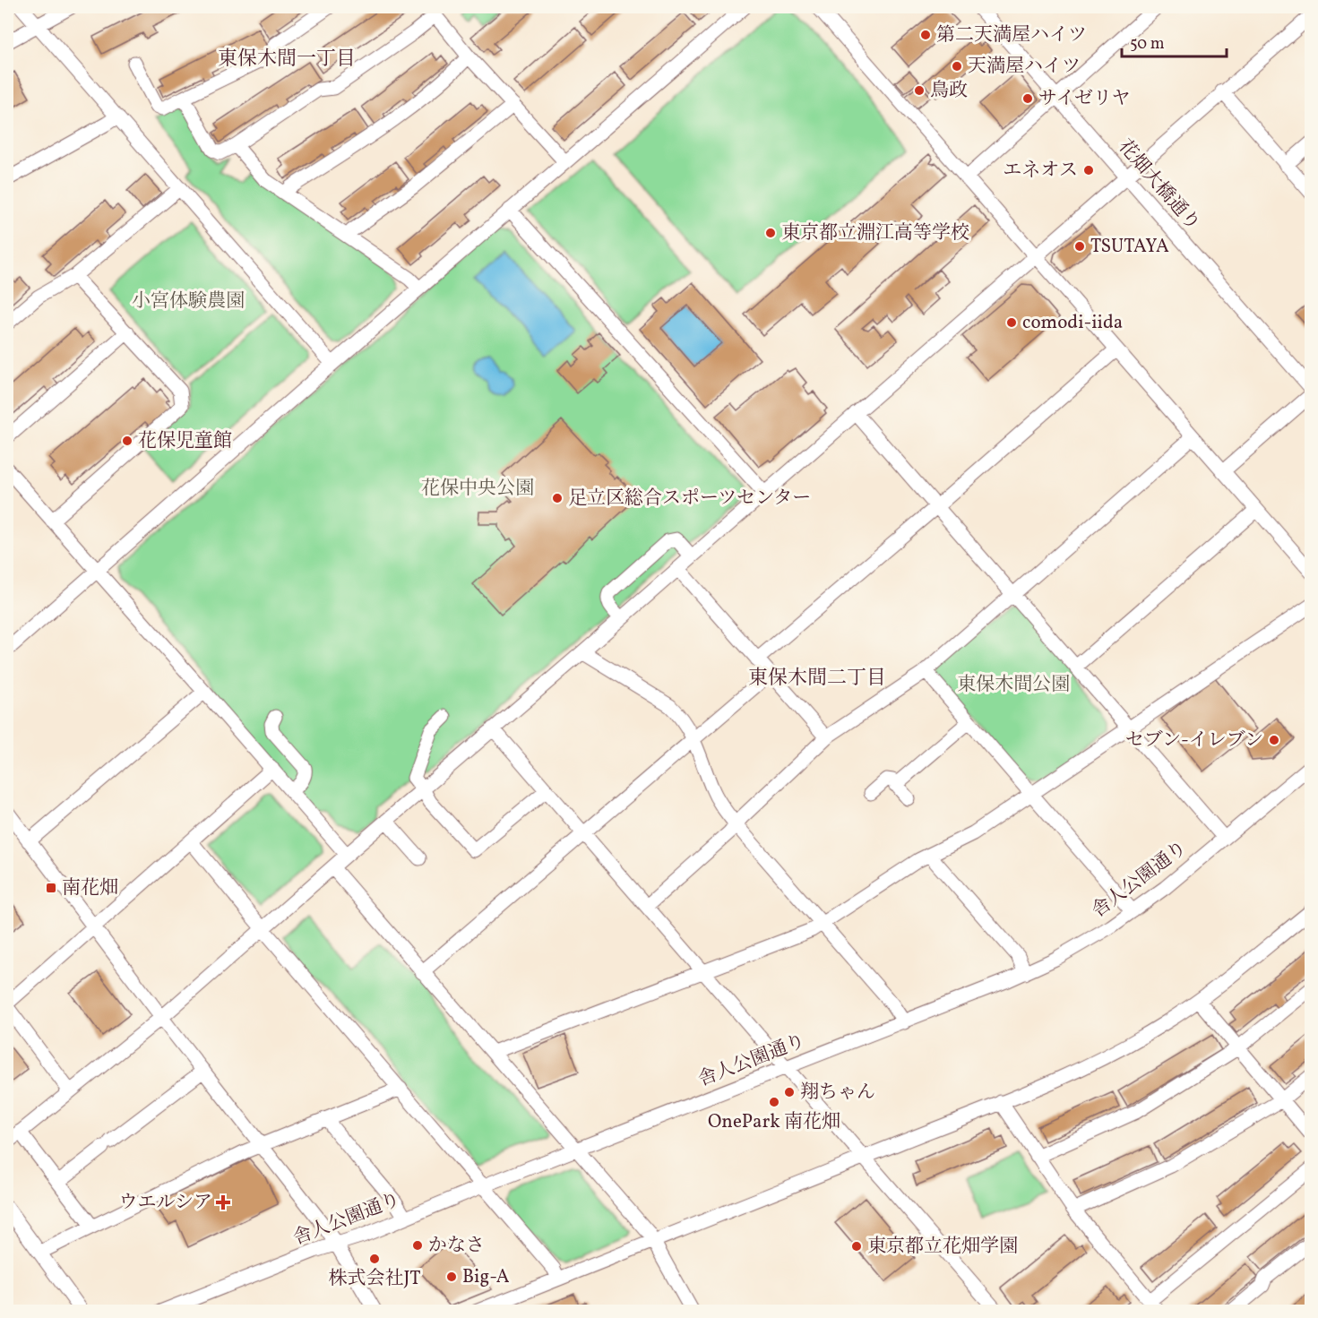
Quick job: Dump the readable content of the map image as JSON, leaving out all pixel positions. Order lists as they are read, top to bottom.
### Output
{
  "streets": {
    "street": ["花畑大橋通り", "舎人公園通り"]
  },
  "districts": ["東保木間一丁目", "東保木間二丁目"],
  "parks": ["小宮体験農園", "花保中央公園", "東保木間公園"],
  "places": {
    "other": [
      "第二天満屋ハイツ",
      "天満屋ハイツ",
      "鳥政",
      "サイゼリヤ",
      "エネオス",
      "東京都立淵江高等学校",
      "TSUTAYA",
      "comodi-iida",
      "花保児童館",
      "足立区総合スポーツセンター",
      "セブン-イレブン",
      "翔ちゃん",
      "OnePark 南花畑",
      "かなさ",
      "東京都立花畑学園",
      "株式会社JT",
      "Big-A"
    ],
    "transit": ["南花畑"],
    "health": ["ウエルシア"]
  },
  "scale_bar": "50 m"
}
